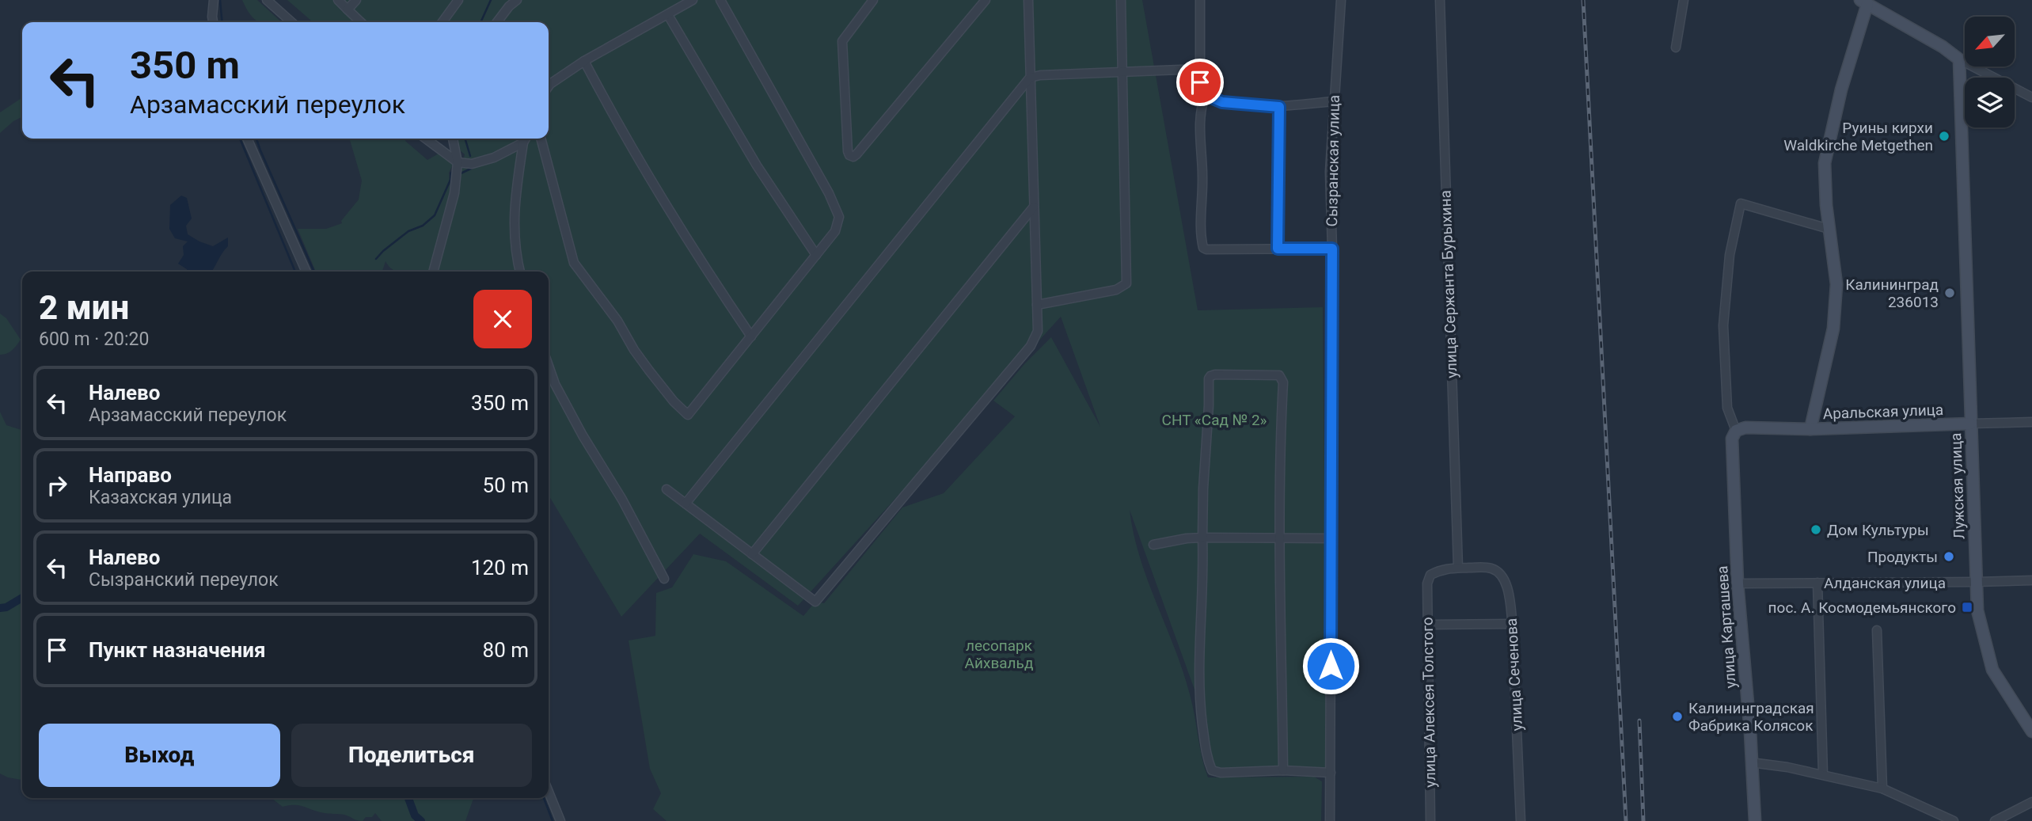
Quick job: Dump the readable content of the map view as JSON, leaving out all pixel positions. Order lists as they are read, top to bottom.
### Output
{
  "streets": {
    "main road": ["Аральская улица", "Лужская улица", "улица Карташева"],
    "street": [
      "Сызранская улица",
      "улица Сержанта Бурыхина",
      "Алданская улица",
      "улица Сеченова",
      "улица Алексея Толстого"
    ]
  },
  "crossings": [
    ["улица Сержанта Бурыхина", "улица Сеченова"],
    ["Аральская улица", "Лужская улица"],
    ["Аральская улица", "улица Карташева"],
    ["Лужская улица", "Алданская улица"],
    ["Алданская улица", "улица Карташева"],
    ["улица Сеченова", "улица Алексея Толстого"]
  ],
  "parks": ["СНТ «Сад № 2»", "лесопарк Айхвальд"],
  "places": {
    "other": [
      "Руины кирхи Waldkirche Metgethen",
      "Калининград 236013",
      "Дом Культуры",
      "Продукты",
      "Калининградская Фабрика Колясок"
    ],
    "transit": ["пос. А. Космодемьянского"]
  },
  "north": "bottom left",
  "page": {
    "turn": ["350 m", "Арзамасский переулок"],
    "heading": ["2 мин", "600 m · 20:20"],
    "list": [
      {
        "name": "Налево",
        "note": "Арзамасский переулок",
        "value": "350 m"
      },
      {
        "name": "Направо",
        "note": "Казахская улица",
        "value": "50 m"
      },
      {
        "name": "Налево",
        "note": "Сызранский переулок",
        "value": "120 m"
      },
      {
        "name": "Пункт назначения",
        "value": "80 m"
      }
    ],
    "buttons": ["Выход", "Поделиться"]
  }
}
